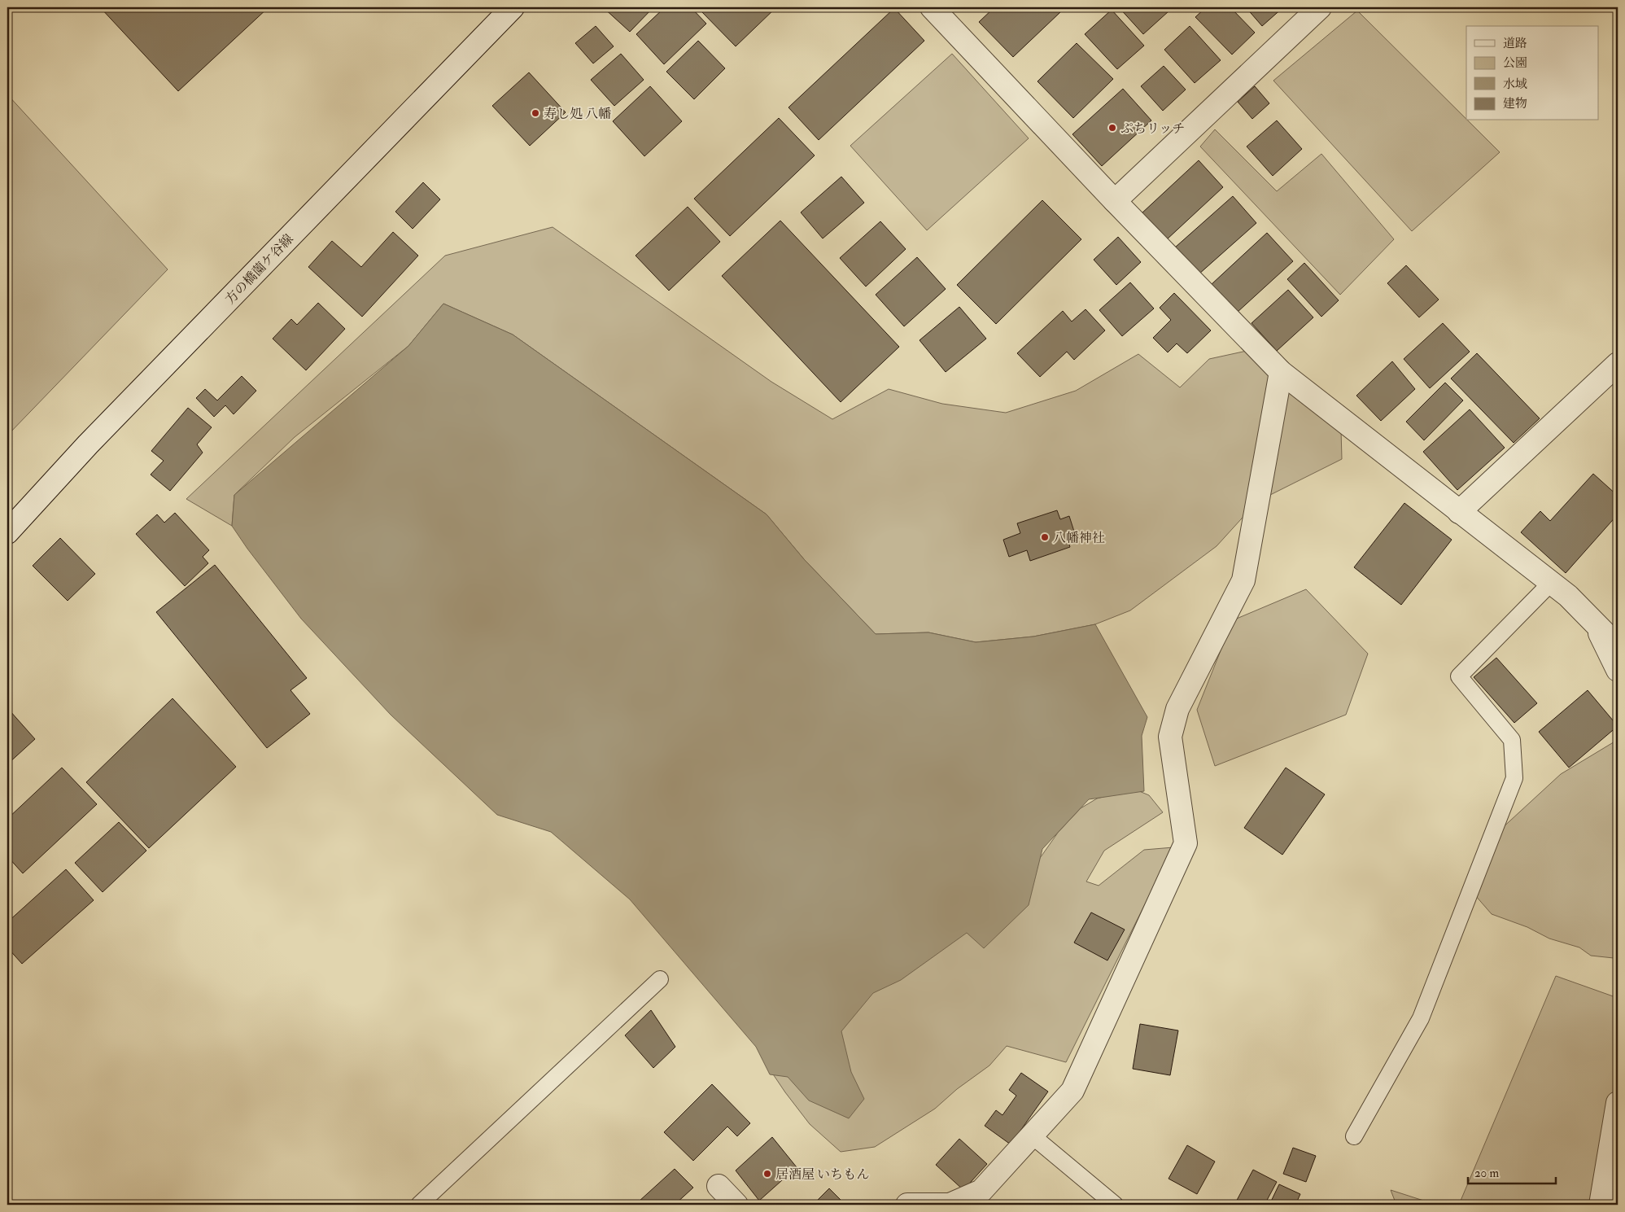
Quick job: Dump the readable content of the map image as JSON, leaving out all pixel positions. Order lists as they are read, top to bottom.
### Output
{
  "streets": {
    "street": ["方の橋薗ケ谷線"]
  },
  "places": [
    "寿し処 八幡",
    "ぷちリッチ",
    "八幡神社",
    "居酒屋 いちもん"
  ],
  "legend": [
    "道路",
    "公園",
    "水域",
    "建物"
  ],
  "scale_bar": "20 m"
}
